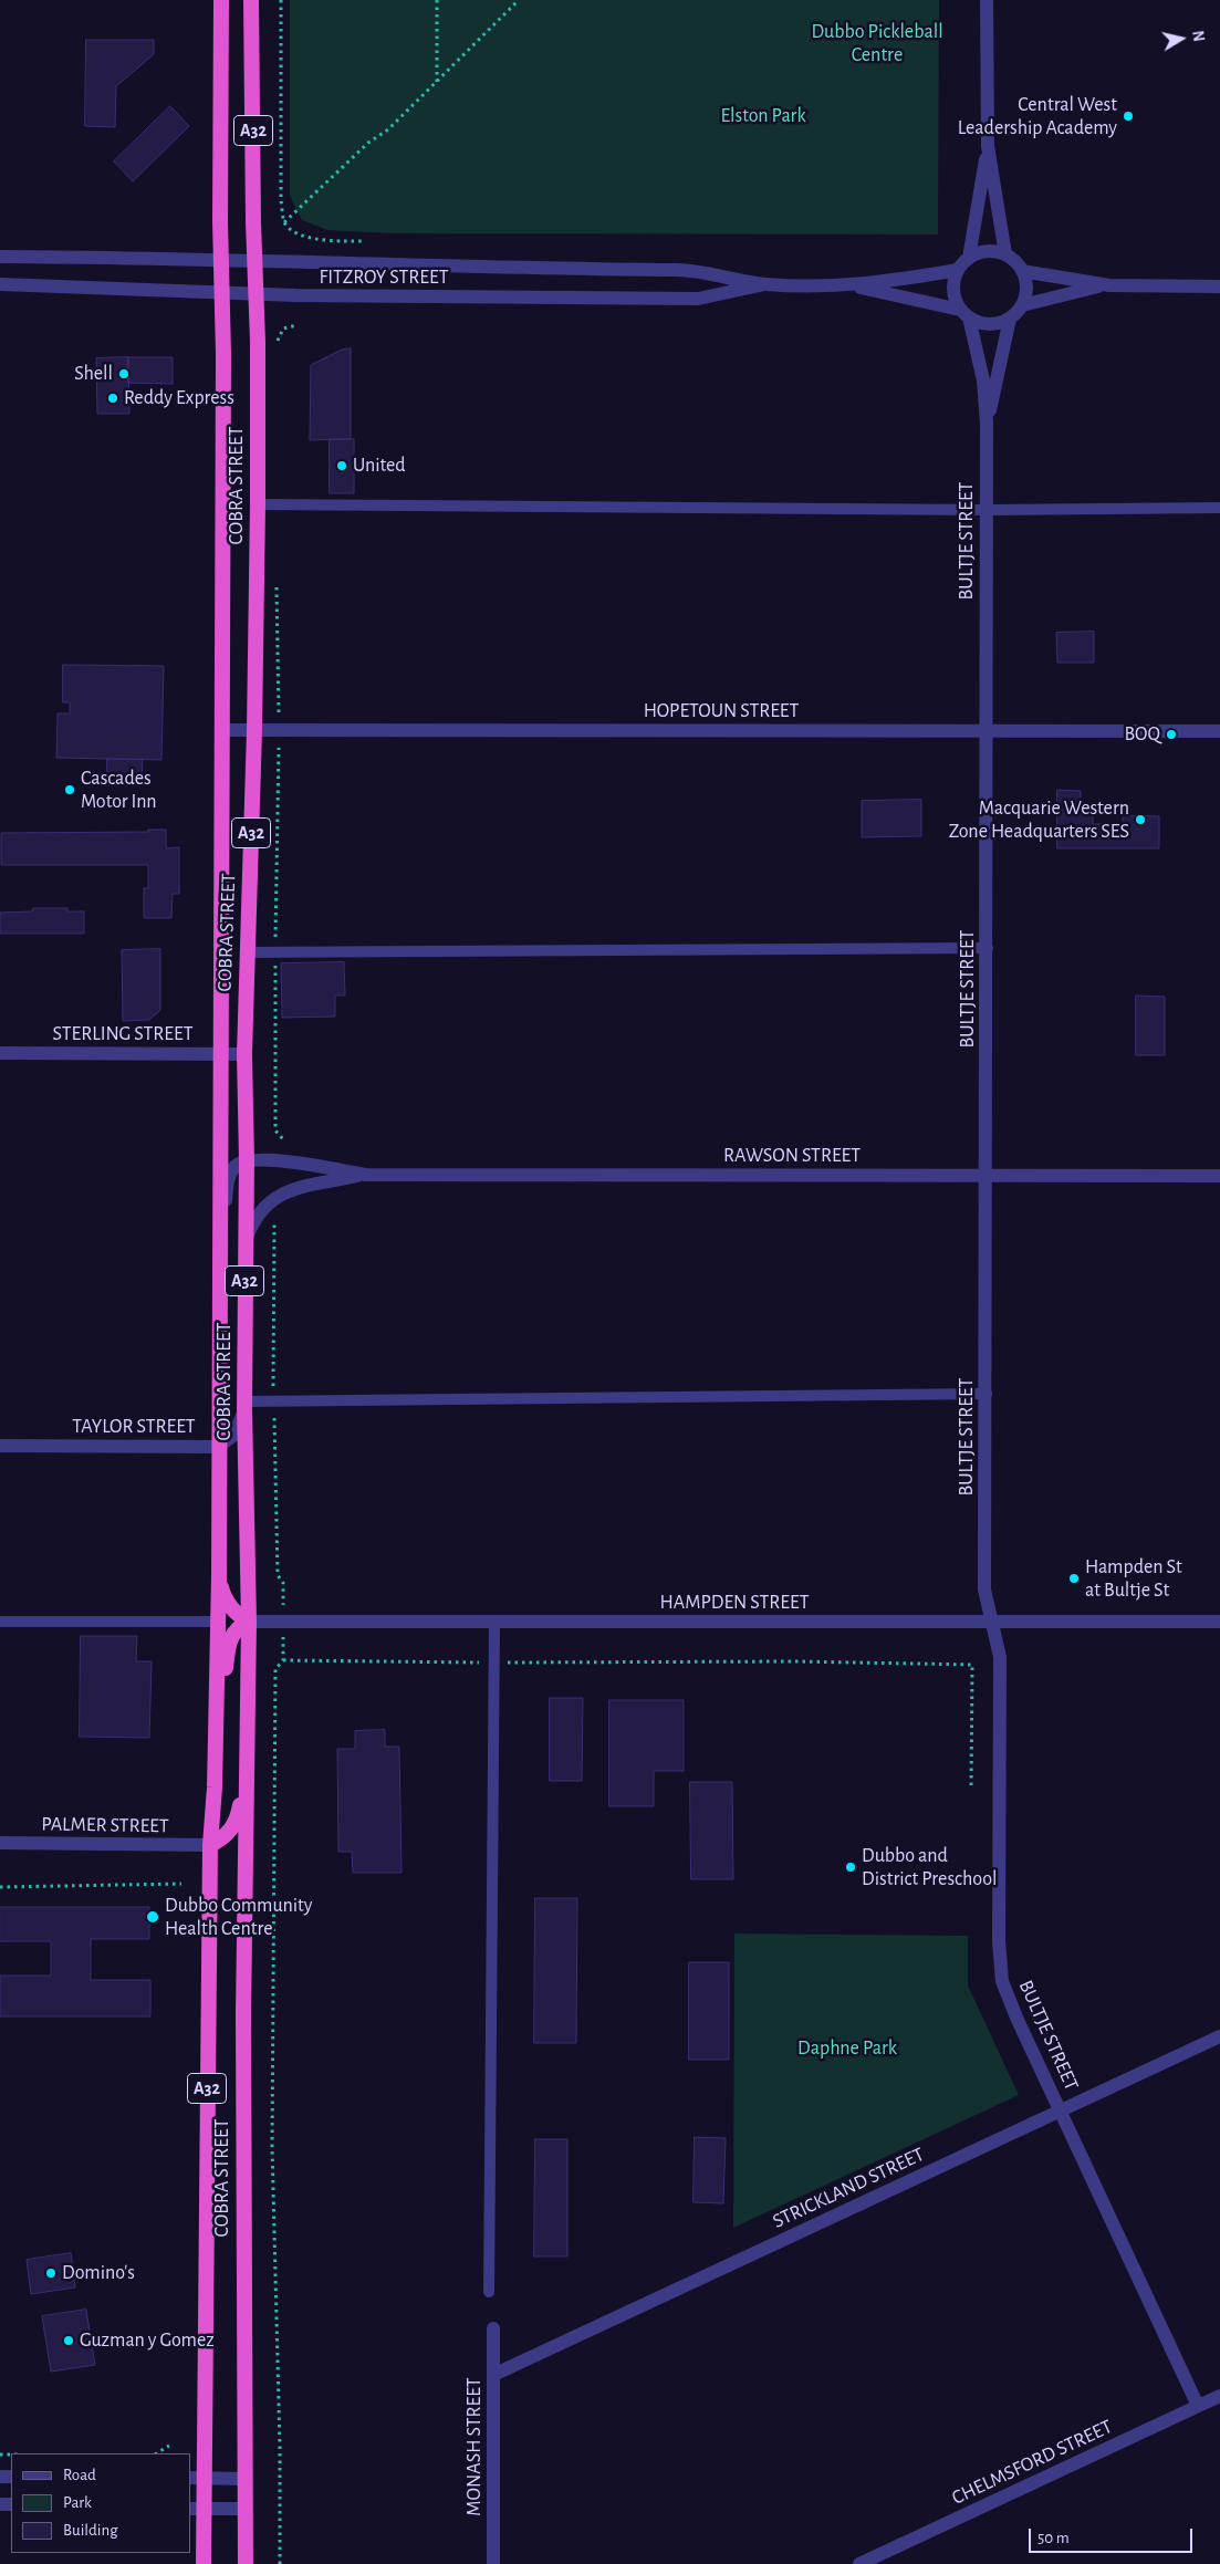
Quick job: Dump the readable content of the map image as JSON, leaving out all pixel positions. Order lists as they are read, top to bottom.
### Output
{
  "streets": {
    "highway": ["A32", "COBRA STREET"],
    "street": [
      "FITZROY STREET",
      "BULTJE STREET",
      "HOPETOUN STREET",
      "STERLING STREET",
      "RAWSON STREET",
      "TAYLOR STREET",
      "HAMPDEN STREET",
      "PALMER STREET",
      "STRICKLAND STREET",
      "MONASH STREET",
      "CHELMSFORD STREET"
    ]
  },
  "crossings": [
    ["FITZROY STREET", "COBRA STREET"],
    ["FITZROY STREET", "BULTJE STREET"],
    ["COBRA STREET", "HOPETOUN STREET"],
    ["COBRA STREET", "STERLING STREET"],
    ["COBRA STREET", "RAWSON STREET"],
    ["COBRA STREET", "TAYLOR STREET"],
    ["COBRA STREET", "HAMPDEN STREET"],
    ["COBRA STREET", "PALMER STREET"],
    ["BULTJE STREET", "HOPETOUN STREET"],
    ["BULTJE STREET", "RAWSON STREET"],
    ["BULTJE STREET", "HAMPDEN STREET"],
    ["BULTJE STREET", "STRICKLAND STREET"],
    ["BULTJE STREET", "CHELMSFORD STREET"],
    ["STRICKLAND STREET", "MONASH STREET"]
  ],
  "parks": ["Dubbo Pickleball Centre", "Elston Park", "Daphne Park"],
  "places": [
    "Central West Leadership Academy",
    "Shell",
    "Reddy Express",
    "United",
    "BOQ",
    "Cascades Motor Inn",
    "Macquarie Western Zone Headquarters SES",
    "Hampden St at Bultje St",
    "Dubbo and District Preschool",
    "Dubbo Community Health Centre",
    "Domino's",
    "Guzman y Gomez"
  ],
  "legend": ["Road", "Park", "Building"],
  "scale_bar": "50 m",
  "north": "right"
}
